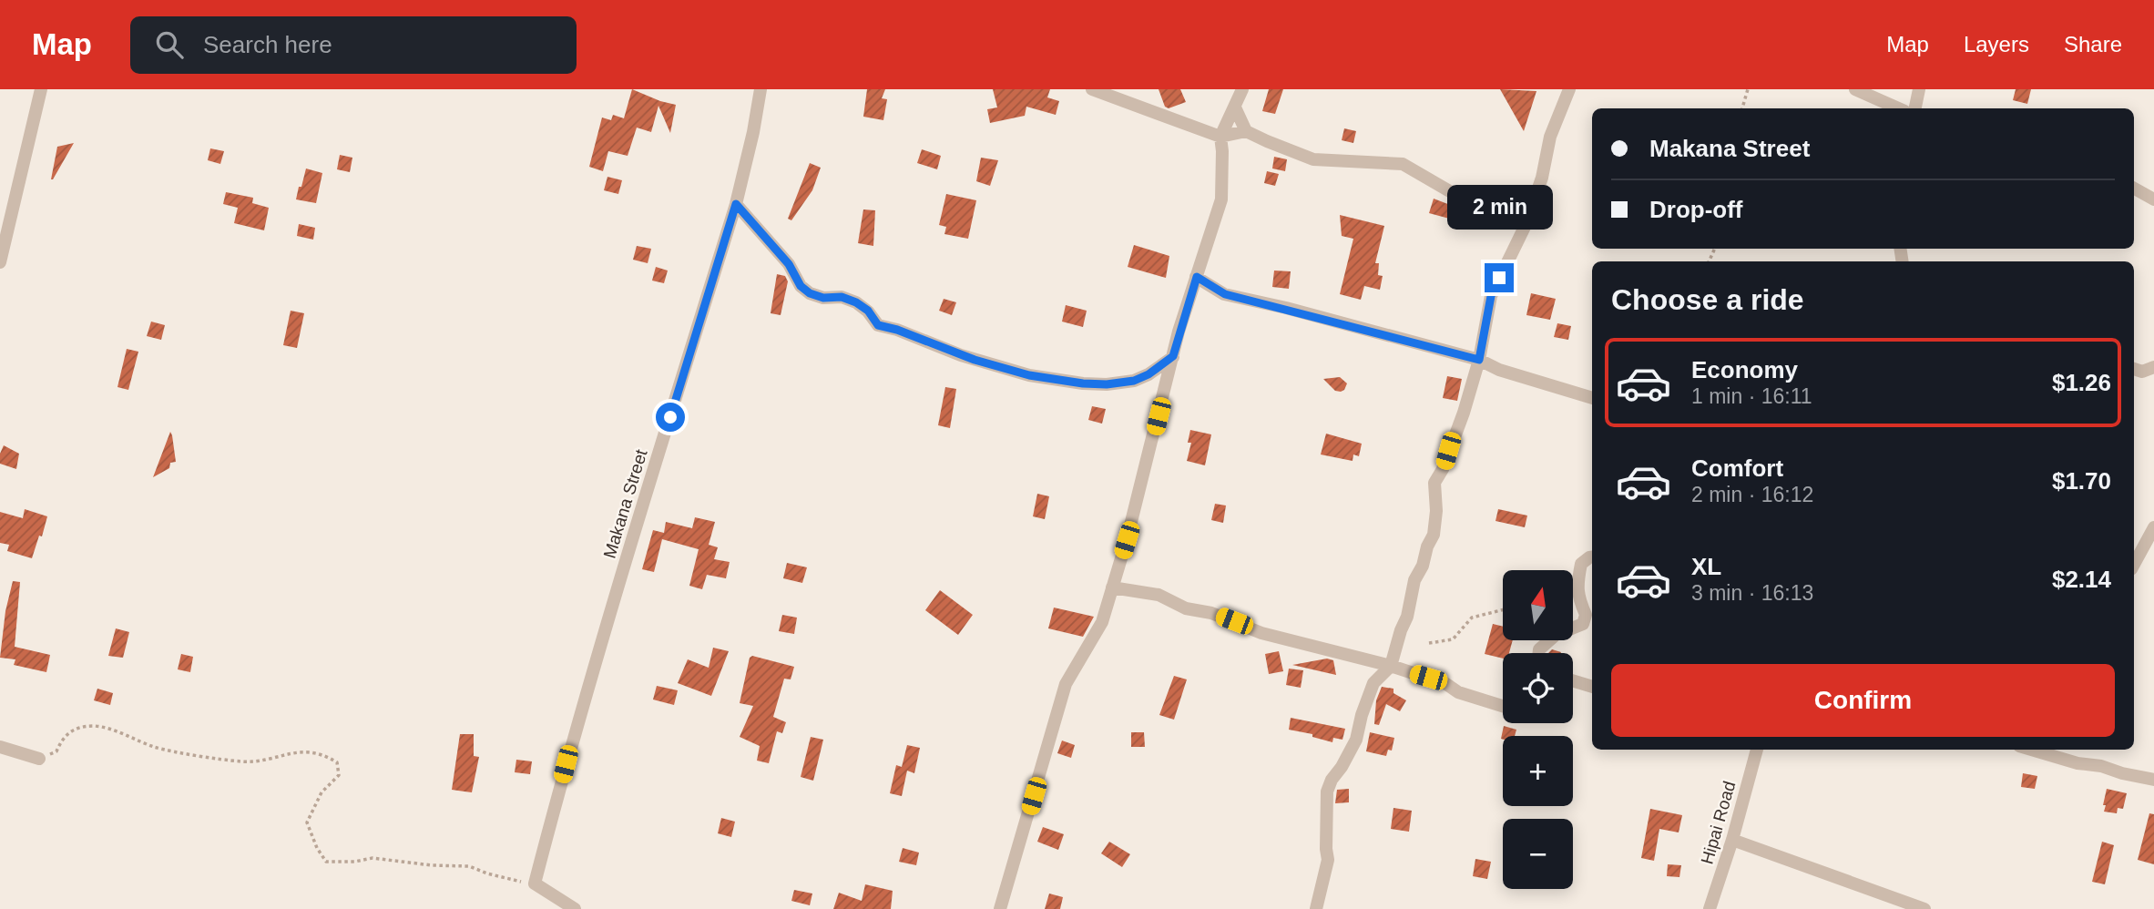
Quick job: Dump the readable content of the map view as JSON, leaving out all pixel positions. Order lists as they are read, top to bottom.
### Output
{
  "streets": {
    "street": ["Makana Street", "Hipai Road"]
  },
  "north": "top",
  "page": {
    "header": "Map",
    "search": "Search here",
    "nav": ["Map", "Layers", "Share"],
    "banner": ["Makana Street", "Drop-off"],
    "bubble": "2 min",
    "heading": "Choose a ride",
    "list": [
      {
        "name": "Economy",
        "note": "1 min · 16:11",
        "value": "$1.26"
      },
      {
        "name": "Comfort",
        "note": "2 min · 16:12",
        "value": "$1.70"
      },
      {
        "name": "XL",
        "note": "3 min · 16:13",
        "value": "$2.14"
      }
    ],
    "map_buttons": ["+", "−"],
    "buttons": "Confirm"
  }
}
